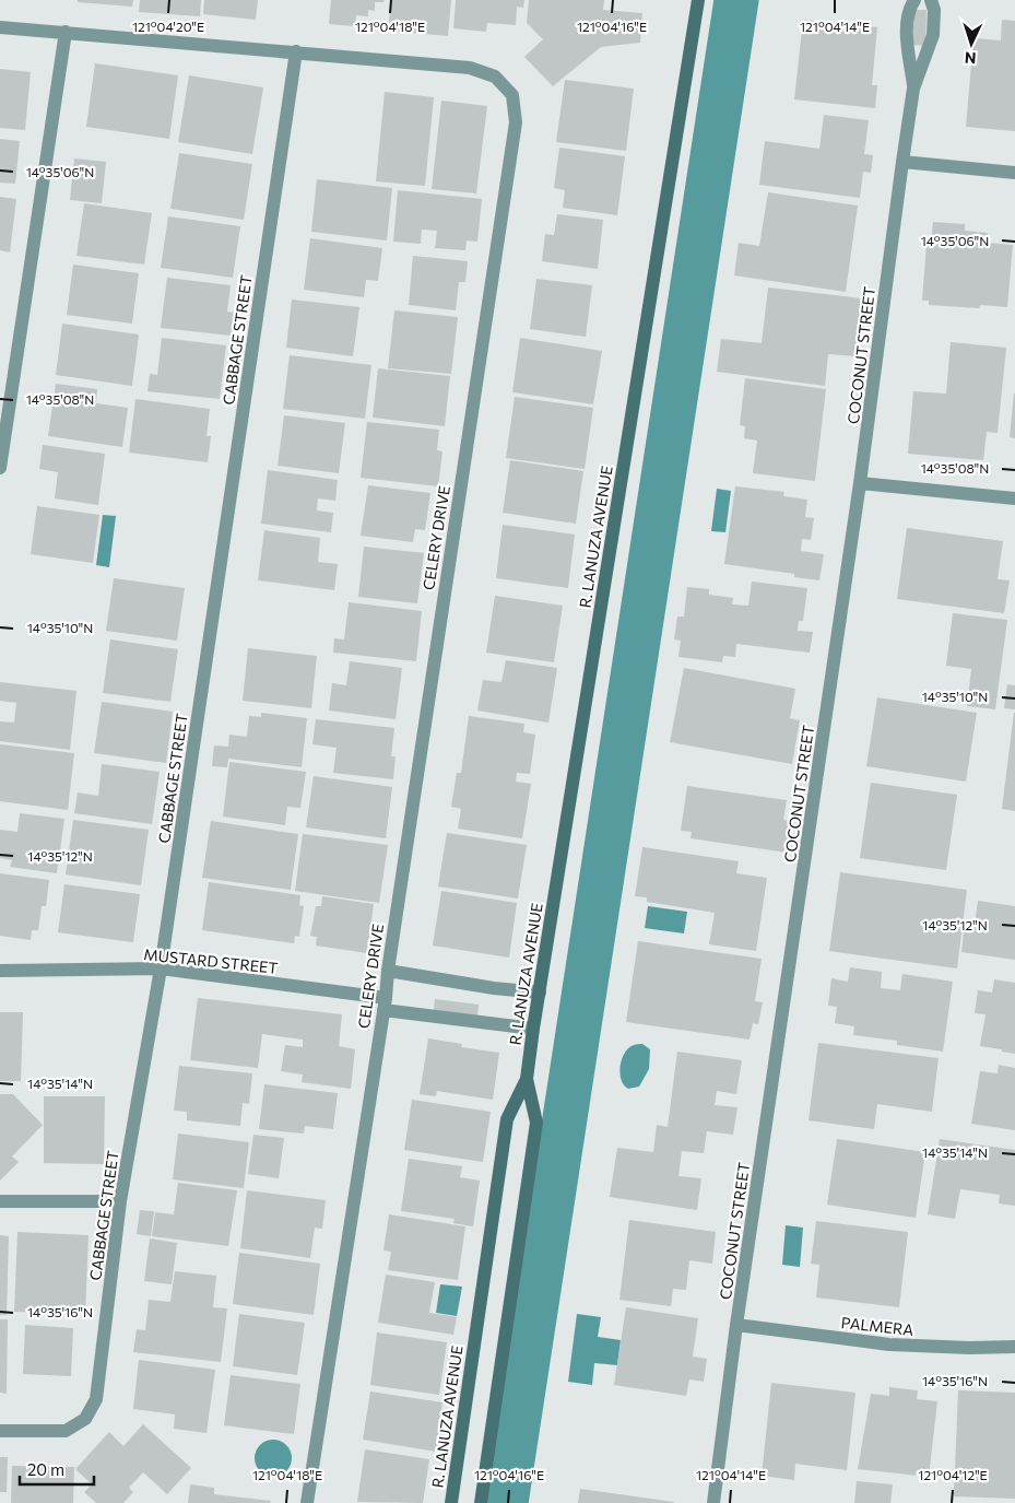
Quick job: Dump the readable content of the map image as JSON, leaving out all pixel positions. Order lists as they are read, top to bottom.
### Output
{
  "streets": {
    "main road": ["R. LANUZA AVENUE"],
    "street": [
      "CABBAGE STREET",
      "COCONUT STREET",
      "CELERY DRIVE",
      "MUSTARD STREET",
      "PALMERA"
    ]
  },
  "crossings": [
    ["CABBAGE STREET", "CELERY DRIVE"],
    ["CABBAGE STREET", "MUSTARD STREET"],
    ["COCONUT STREET", "PALMERA"],
    ["R. LANUZA AVENUE", "MUSTARD STREET"],
    ["CELERY DRIVE", "MUSTARD STREET"]
  ],
  "scale_bar": "20 m",
  "north": "bottom",
  "coordinates": [
    "121°04'20\"E",
    "121°04'18\"E",
    "121°04'16\"E",
    "121°04'14\"E",
    "14°35'06\"N",
    "14°35'08\"N",
    "14°35'10\"N",
    "14°35'12\"N",
    "14°35'14\"N",
    "14°35'16\"N",
    "121°04'12\"E"
  ]
}
